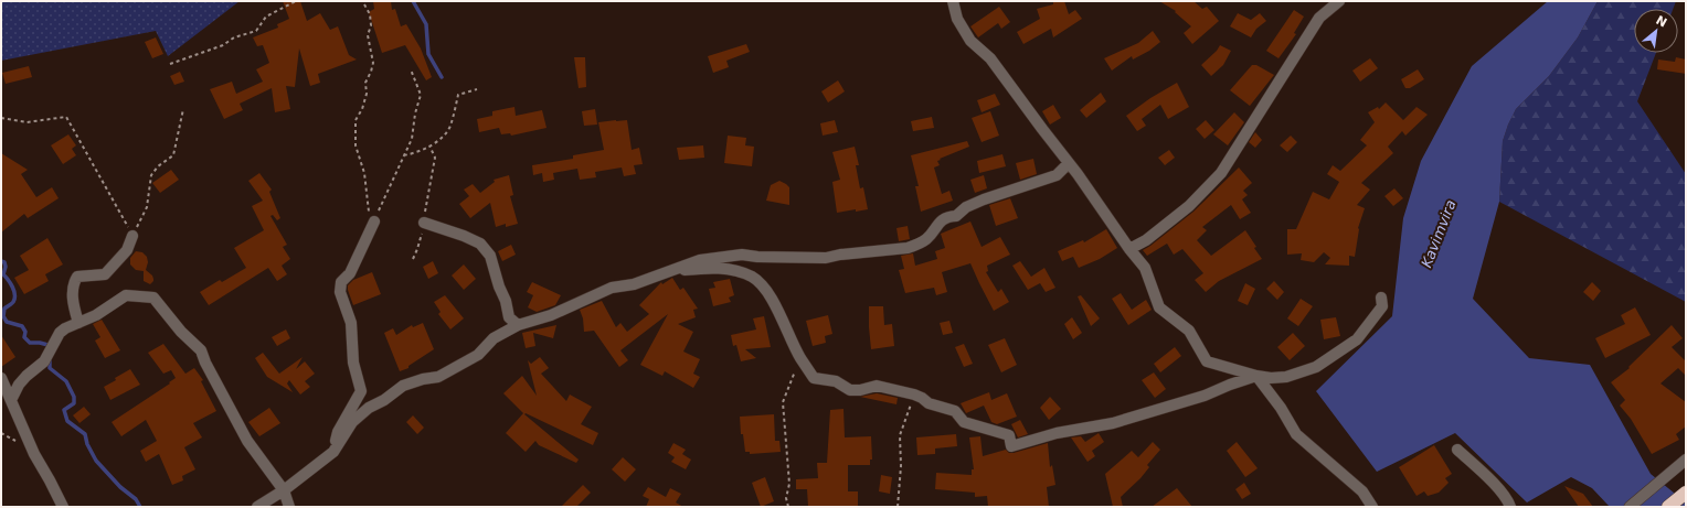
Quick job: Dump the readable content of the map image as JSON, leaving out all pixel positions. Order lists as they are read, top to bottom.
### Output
{
  "water": ["Kavimvira"],
  "north": "top right"
}
